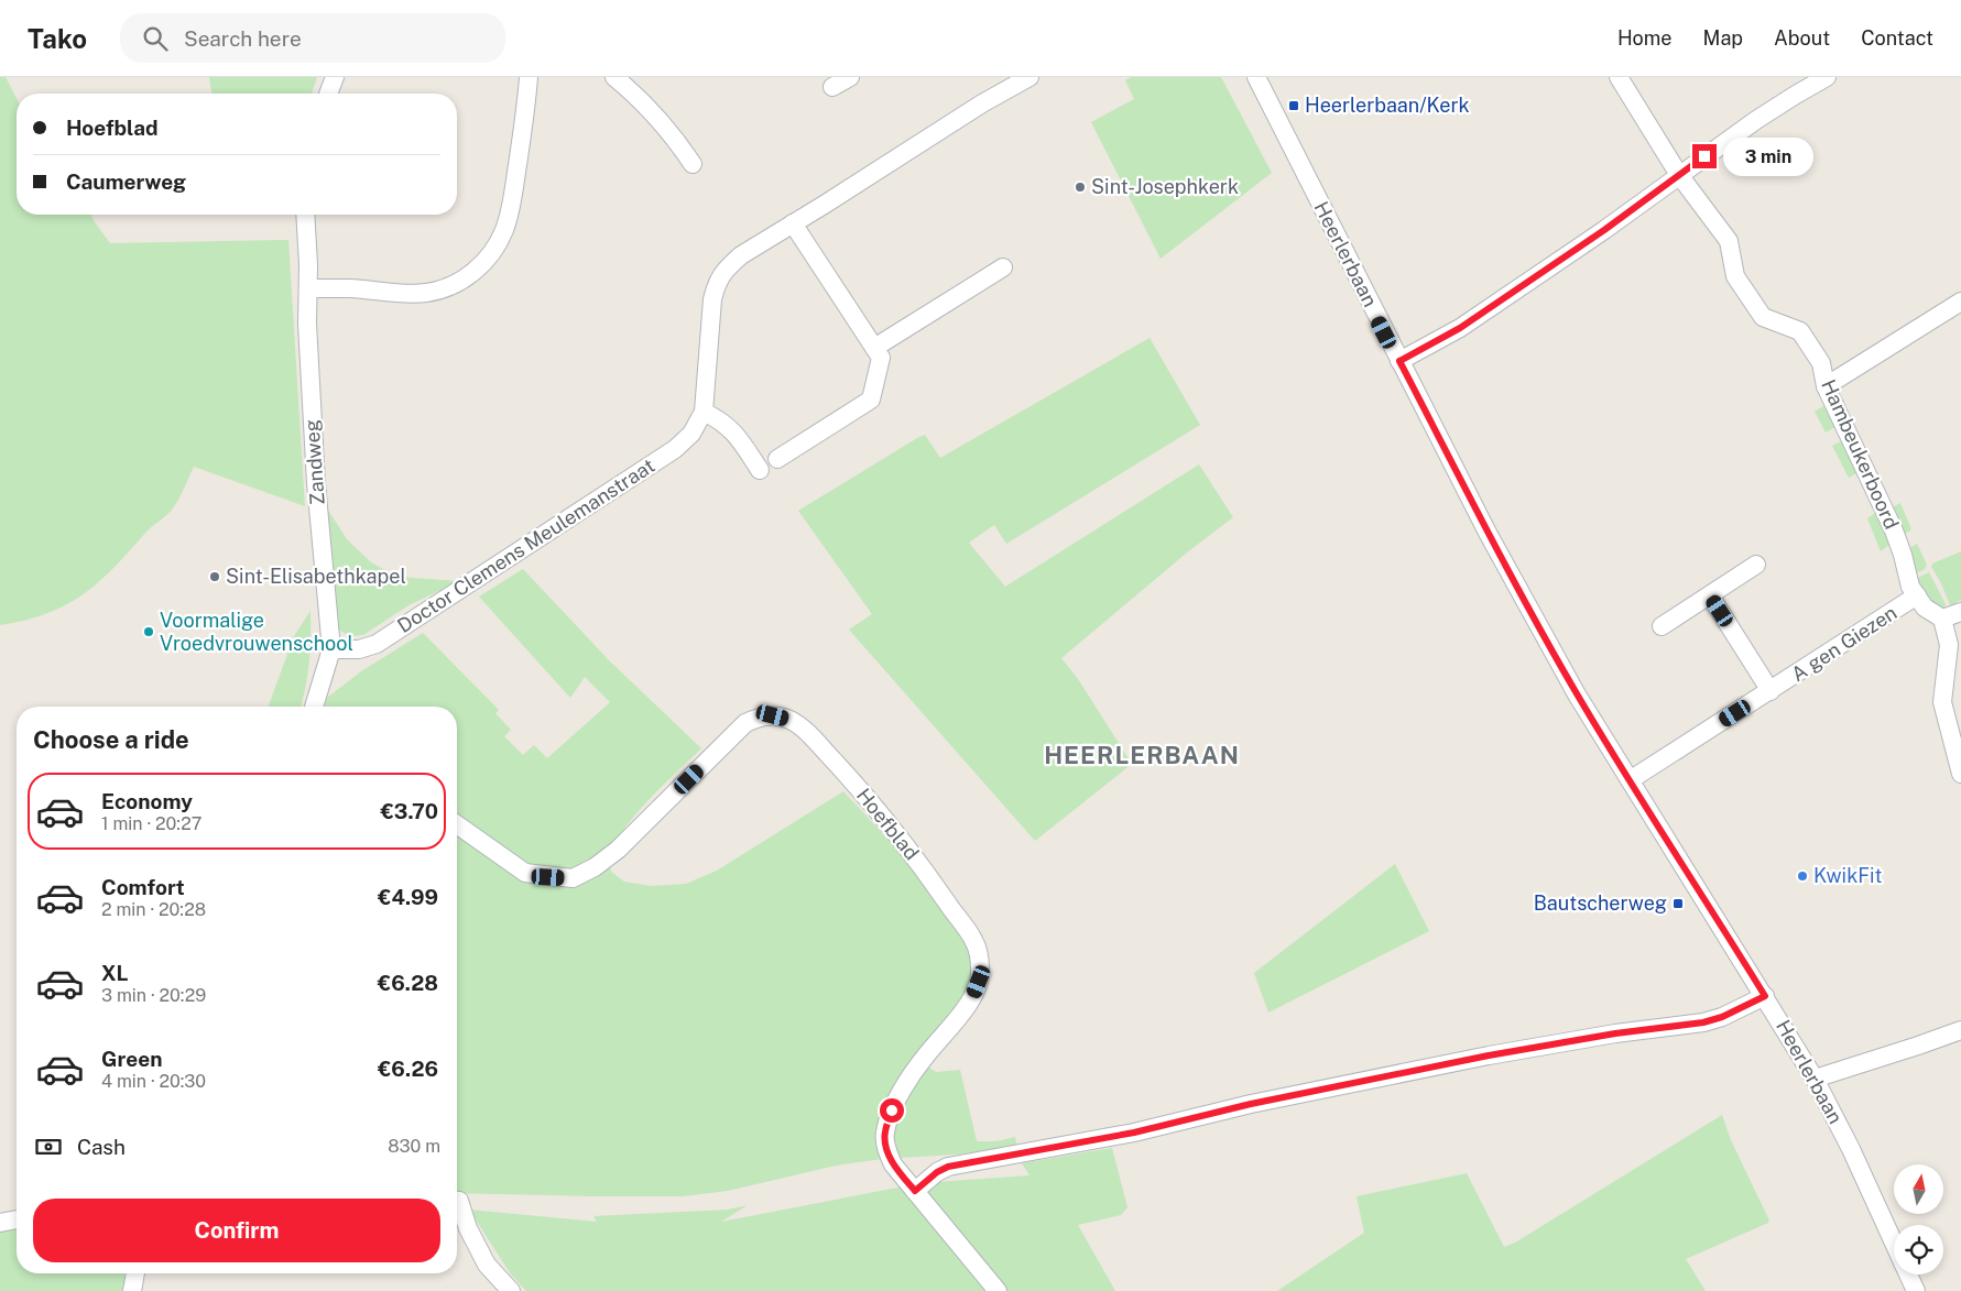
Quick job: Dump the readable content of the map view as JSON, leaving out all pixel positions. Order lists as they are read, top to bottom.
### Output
{
  "streets": {
    "street": [
      "Heerlerbaan",
      "Hambeukerboord",
      "Zandweg",
      "Doctor Clemens Meulemanstraat",
      "A gen Giezen",
      "Hoefblad"
    ]
  },
  "crossings": [
    ["Heerlerbaan", "A gen Giezen"],
    ["Hambeukerboord", "A gen Giezen"],
    ["Zandweg", "Doctor Clemens Meulemanstraat"]
  ],
  "districts": ["HEERLERBAAN"],
  "places": {
    "transit": ["Heerlerbaan/Kerk", "Bautscherweg"],
    "other": [
      "Sint-Josephkerk",
      "Sint-Elisabethkapel",
      "Voormalige Vroedvrouwenschool",
      "KwikFit"
    ]
  },
  "north": "top",
  "page": {
    "header": "Tako",
    "search": "Search here",
    "nav": [
      "Home",
      "Map",
      "About",
      "Contact"
    ],
    "banner": ["Hoefblad", "Caumerweg"],
    "bubble": "3 min",
    "heading": "Choose a ride",
    "list": [
      {
        "name": "Economy",
        "note": "1 min · 20:27",
        "value": "€3.70"
      },
      {
        "name": "Comfort",
        "note": "2 min · 20:28",
        "value": "€4.99"
      },
      {
        "name": "XL",
        "note": "3 min · 20:29",
        "value": "€6.28"
      },
      {
        "name": "Green",
        "note": "4 min · 20:30",
        "value": "€6.26"
      }
    ],
    "pay": ["Cash", "830 m"],
    "buttons": "Confirm"
  }
}
